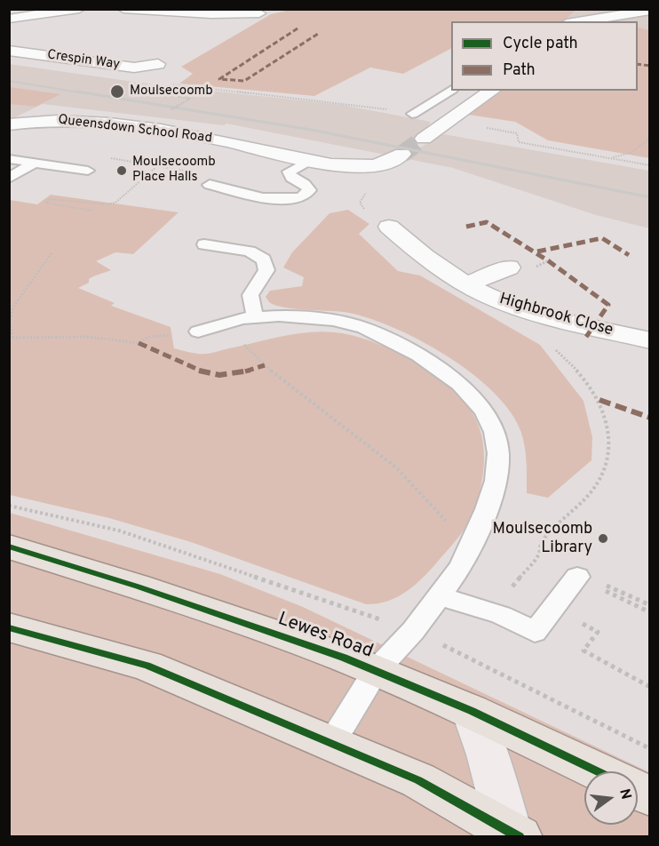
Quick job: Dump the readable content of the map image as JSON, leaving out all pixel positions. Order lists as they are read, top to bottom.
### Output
{
  "streets": {
    "main road": ["Lewes Road"],
    "street": ["Crespin Way", "Queensdown School Road", "Highbrook Close"]
  },
  "places": ["Moulsecoomb", "Moulsecoomb Place Halls", "Moulsecoomb Library"],
  "legend": ["Cycle path", "Path"],
  "north": "right"
}
